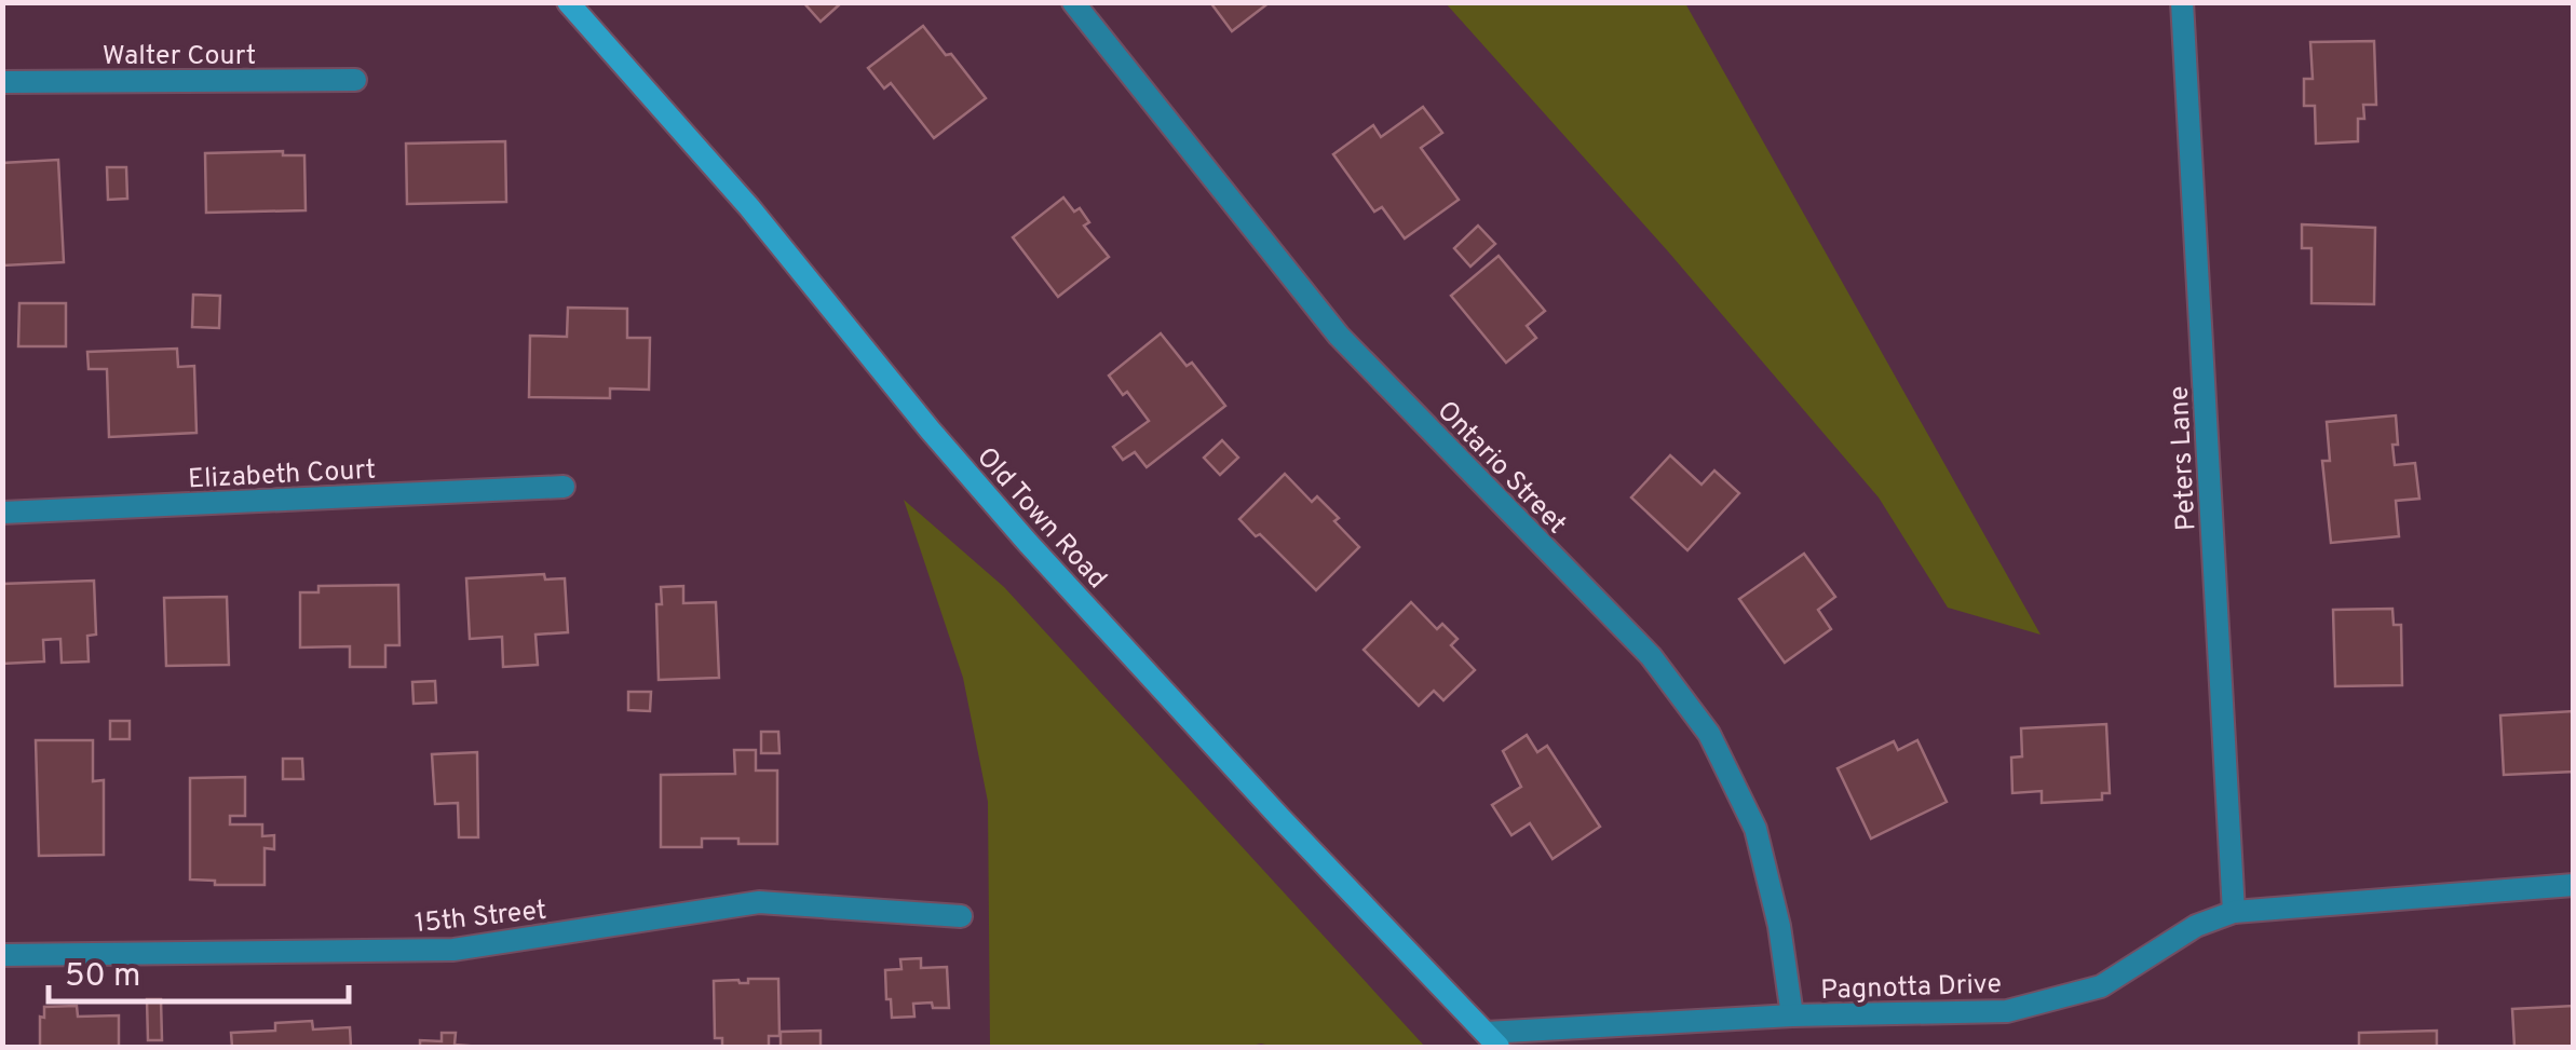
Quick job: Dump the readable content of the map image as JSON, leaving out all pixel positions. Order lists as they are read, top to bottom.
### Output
{
  "streets": {
    "main road": ["Old Town Road"],
    "street": [
      "Walter Court",
      "Peters Lane",
      "Ontario Street",
      "Elizabeth Court",
      "15th Street",
      "Pagnotta Drive"
    ]
  },
  "crossings": [
    ["Peters Lane", "Pagnotta Drive"],
    ["Ontario Street", "Pagnotta Drive"],
    ["Old Town Road", "Pagnotta Drive"]
  ],
  "scale_bar": "50 m"
}
